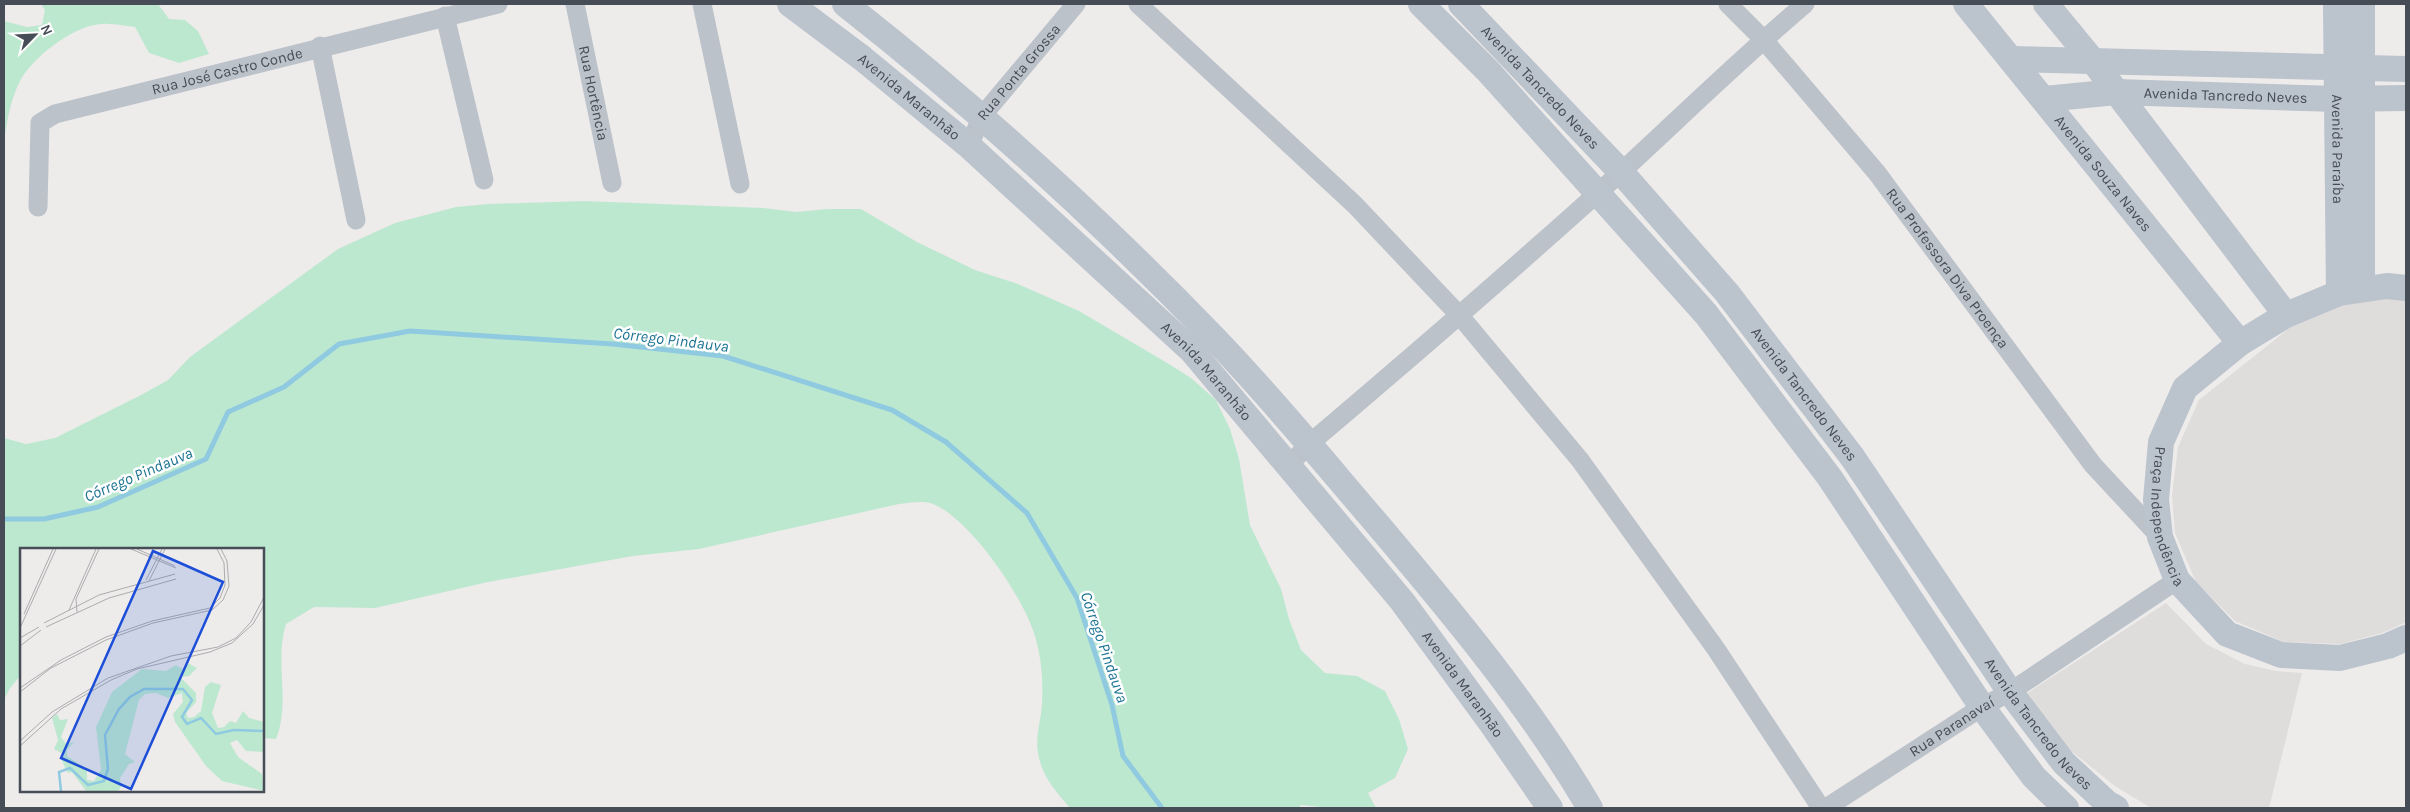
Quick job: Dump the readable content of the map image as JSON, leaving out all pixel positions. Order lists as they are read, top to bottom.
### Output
{
  "streets": {
    "street": [
      "Rua José Castro Conde",
      "Rua Ponta Grossa",
      "Avenida Tancredo Neves",
      "Rua Hortência",
      "Avenida Maranhão",
      "Avenida Paraíba",
      "Avenida Souza Naves",
      "Rua Professora Diva Proença",
      "Praça Independência",
      "Rua Paranavaí"
    ]
  },
  "crossings": [
    ["Rua Ponta Grossa", "Avenida Maranhão"],
    ["Avenida Tancredo Neves", "Avenida Paraíba"],
    ["Avenida Tancredo Neves", "Avenida Souza Naves"],
    ["Avenida Tancredo Neves", "Rua Paranavaí"],
    ["Avenida Paraíba", "Praça Independência"],
    ["Avenida Souza Naves", "Praça Independência"],
    ["Rua Professora Diva Proença", "Praça Independência"],
    ["Praça Independência", "Rua Paranavaí"]
  ],
  "water": ["Córrego Pindauva"],
  "north": "top right"
}
